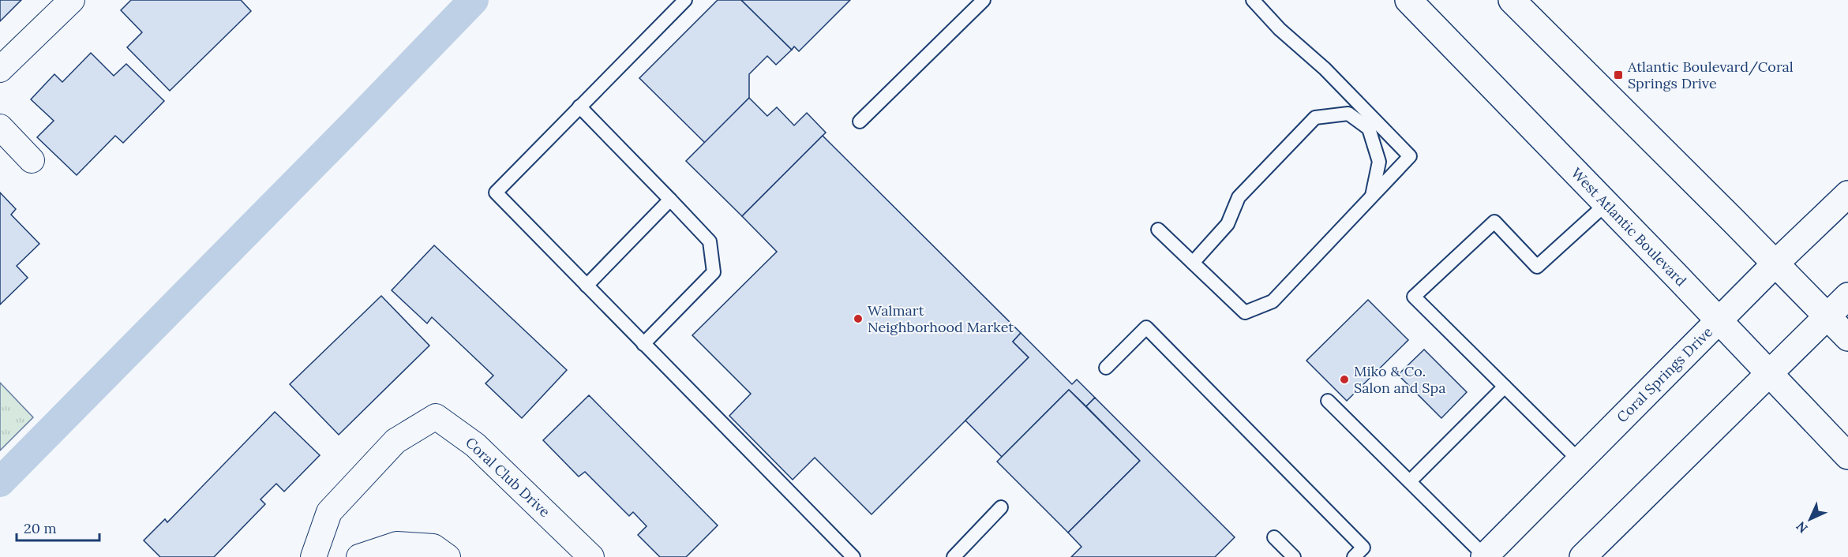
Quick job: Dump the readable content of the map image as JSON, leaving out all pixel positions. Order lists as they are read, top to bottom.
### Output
{
  "streets": {
    "main road": ["West Atlantic Boulevard", "Coral Springs Drive"],
    "street": ["Coral Club Drive"]
  },
  "crossings": [
    ["West Atlantic Boulevard", "Coral Springs Drive"]
  ],
  "places": {
    "transit": ["Atlantic Boulevard/Coral Springs Drive"],
    "other": ["Walmart Neighborhood Market", "Miko & Co. Salon and Spa"]
  },
  "scale_bar": "20 m",
  "north": "bottom left"
}
